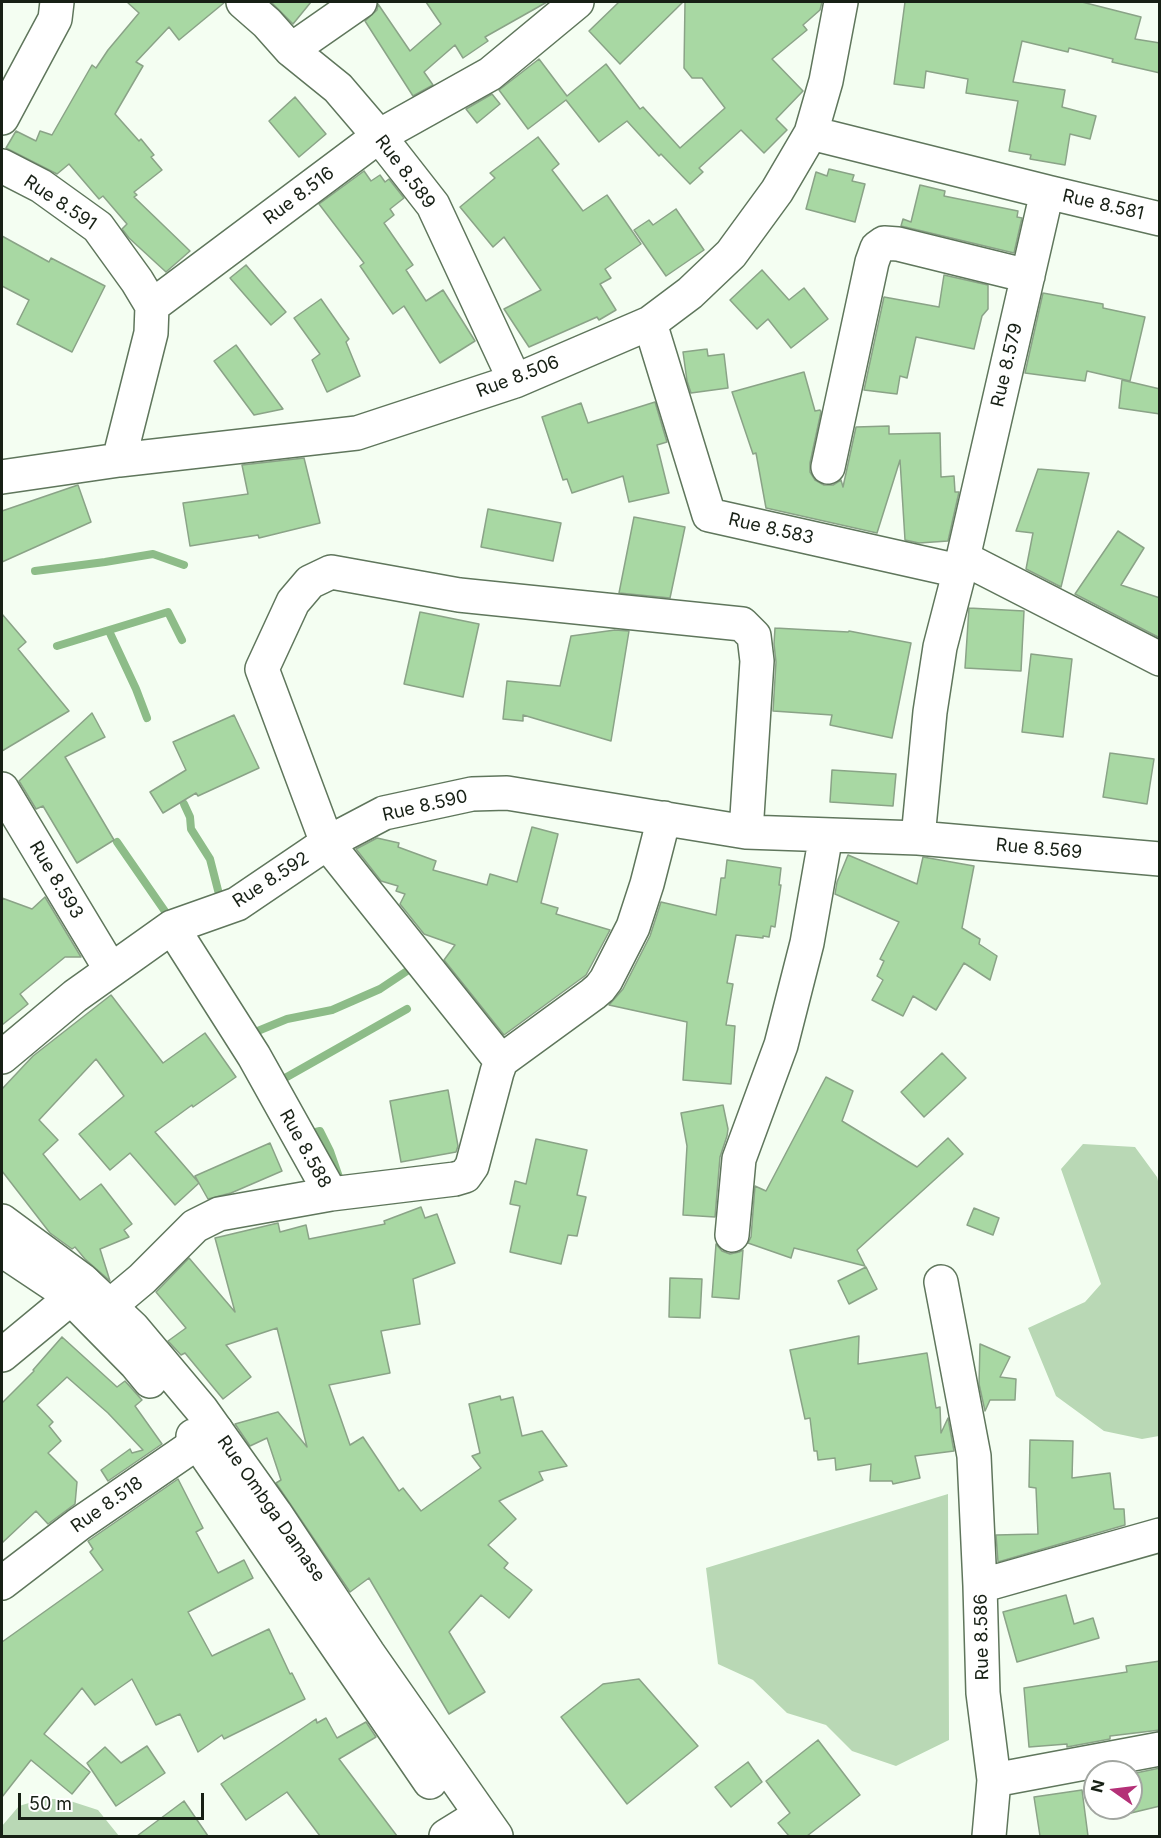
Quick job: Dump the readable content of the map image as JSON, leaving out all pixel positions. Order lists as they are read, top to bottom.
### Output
{
  "streets": {
    "street": [
      "Rue 8.589",
      "Rue 8.516",
      "Rue 8.591",
      "Rue 8.581",
      "Rue 8.579",
      "Rue 8.506",
      "Rue 8.583",
      "Rue 8.590",
      "Rue 8.569",
      "Rue 8.593",
      "Rue 8.592",
      "Rue 8.588",
      "Rue 8.518",
      "Rue Ombga Damase",
      "Rue 8.586"
    ]
  },
  "crossings": [
    ["Rue 8.589", "Rue 8.516"],
    ["Rue 8.589", "Rue 8.506"],
    ["Rue 8.516", "Rue 8.591"],
    ["Rue 8.581", "Rue 8.579"],
    ["Rue 8.579", "Rue 8.583"],
    ["Rue 8.579", "Rue 8.590"],
    ["Rue 8.579", "Rue 8.569"],
    ["Rue 8.506", "Rue 8.583"],
    ["Rue 8.590", "Rue 8.569"],
    ["Rue 8.590", "Rue 8.592"],
    ["Rue 8.593", "Rue 8.592"],
    ["Rue 8.592", "Rue 8.588"],
    ["Rue 8.588", "Rue Ombga Damase"],
    ["Rue 8.518", "Rue Ombga Damase"]
  ],
  "scale_bar": "50 m",
  "north": "left"
}
